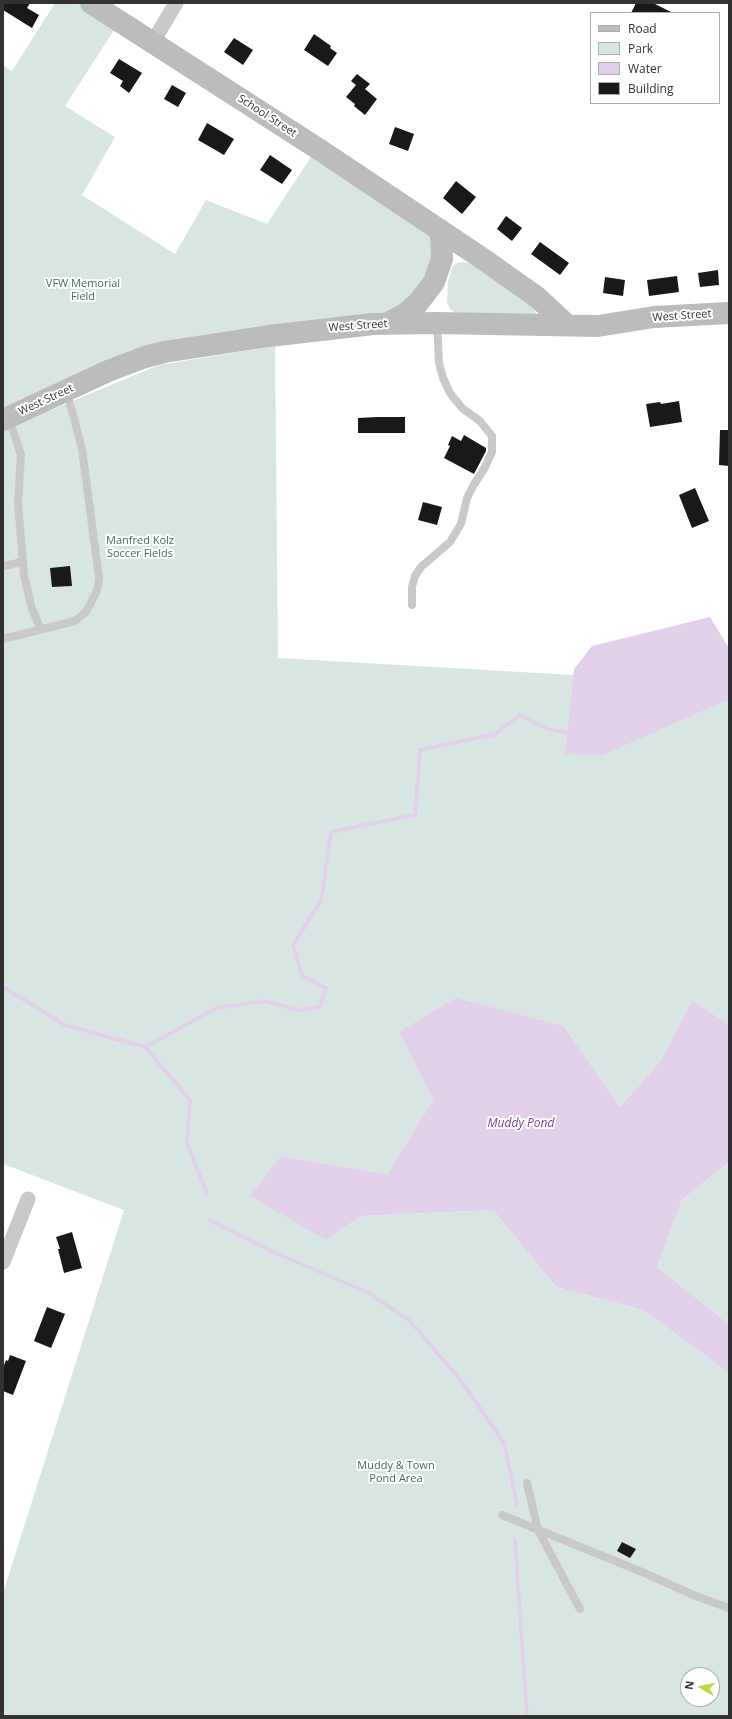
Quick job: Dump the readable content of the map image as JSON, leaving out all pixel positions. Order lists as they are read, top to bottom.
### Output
{
  "streets": {
    "street": ["School Street", "West Street"]
  },
  "crossings": [
    ["School Street", "West Street"]
  ],
  "water": ["Muddy Pond"],
  "parks": ["VFW Memorial Field", "Manfred Kolz Soccer Fields", "Muddy & Town Pond Area"],
  "legend": [
    "Road",
    "Park",
    "Water",
    "Building"
  ],
  "north": "left"
}
